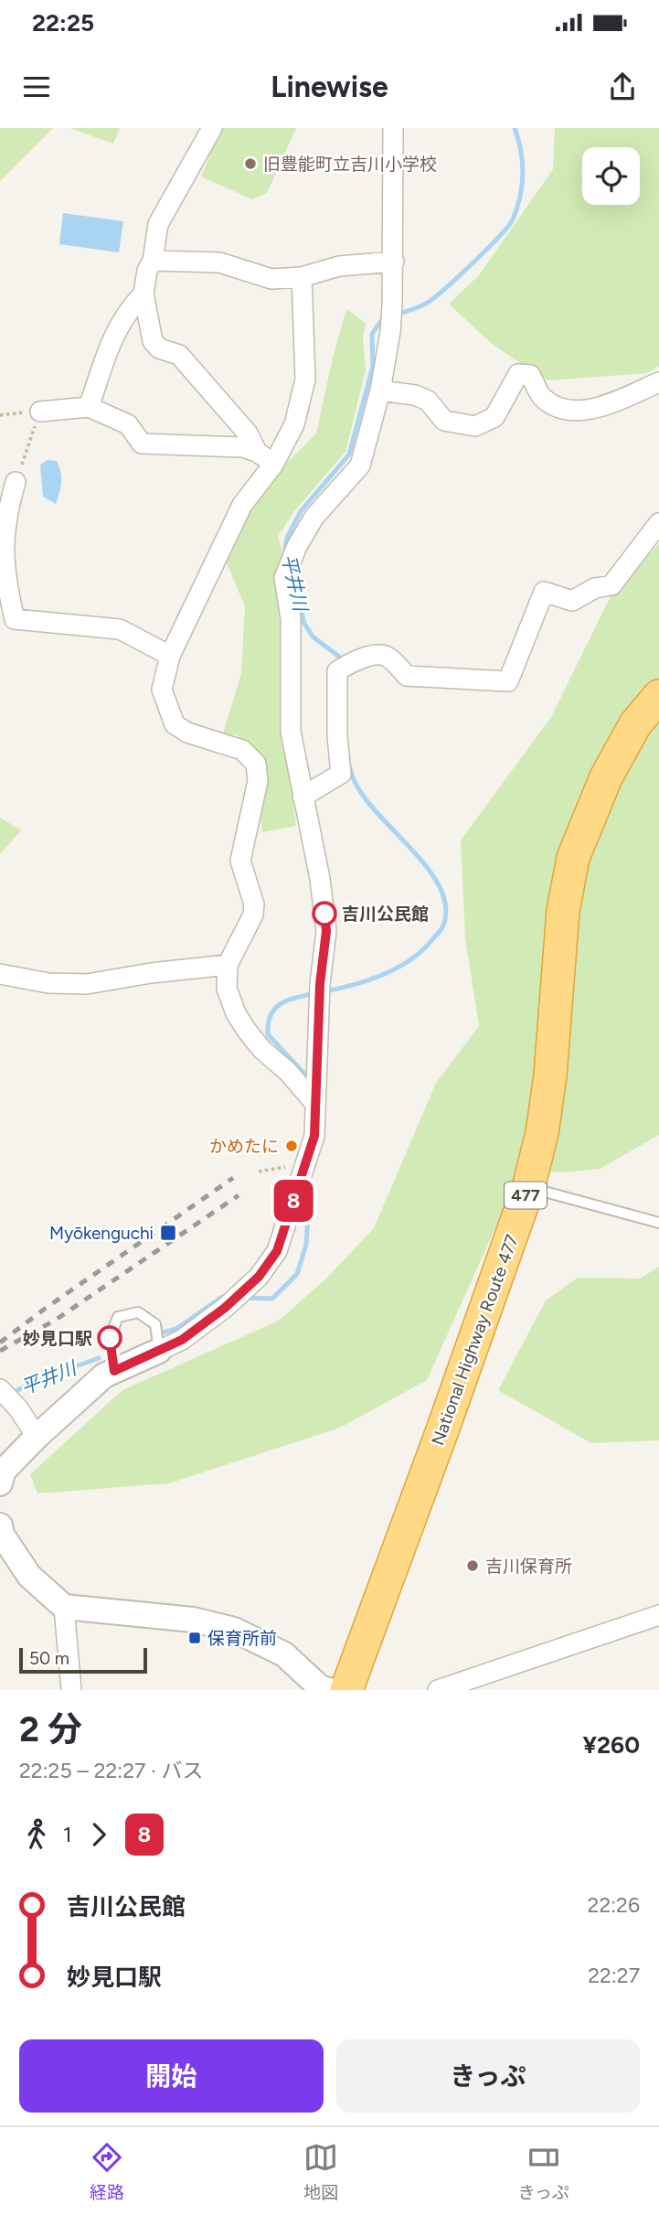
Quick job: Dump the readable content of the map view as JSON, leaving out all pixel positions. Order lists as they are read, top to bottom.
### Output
{
  "streets": {
    "highway": ["477", "National Highway Route 477"]
  },
  "water": ["平井川"],
  "places": {
    "other": [
      "旧豊能町立吉川小学校",
      "吉川公民館",
      "かめたに",
      "妙見口駅",
      "吉川保育所"
    ],
    "transit": ["Myōkenguchi", "保育所前"]
  },
  "lines": ["bus line 8"],
  "scale_bar": "50 m",
  "page": {
    "status": "22:25",
    "header": "Linewise",
    "on_map": "8",
    "scale": "50 m",
    "heading": ["2 分", "22:25 – 22:27 · バス", "¥260"],
    "legs": ["1", "8"],
    "list": [
      {
        "name": "吉川公民館",
        "value": "22:26"
      },
      {
        "name": "妙見口駅",
        "value": "22:27"
      }
    ],
    "buttons": ["開始", "きっぷ"],
    "tabs": ["経路", "地図", "きっぷ"]
  }
}
